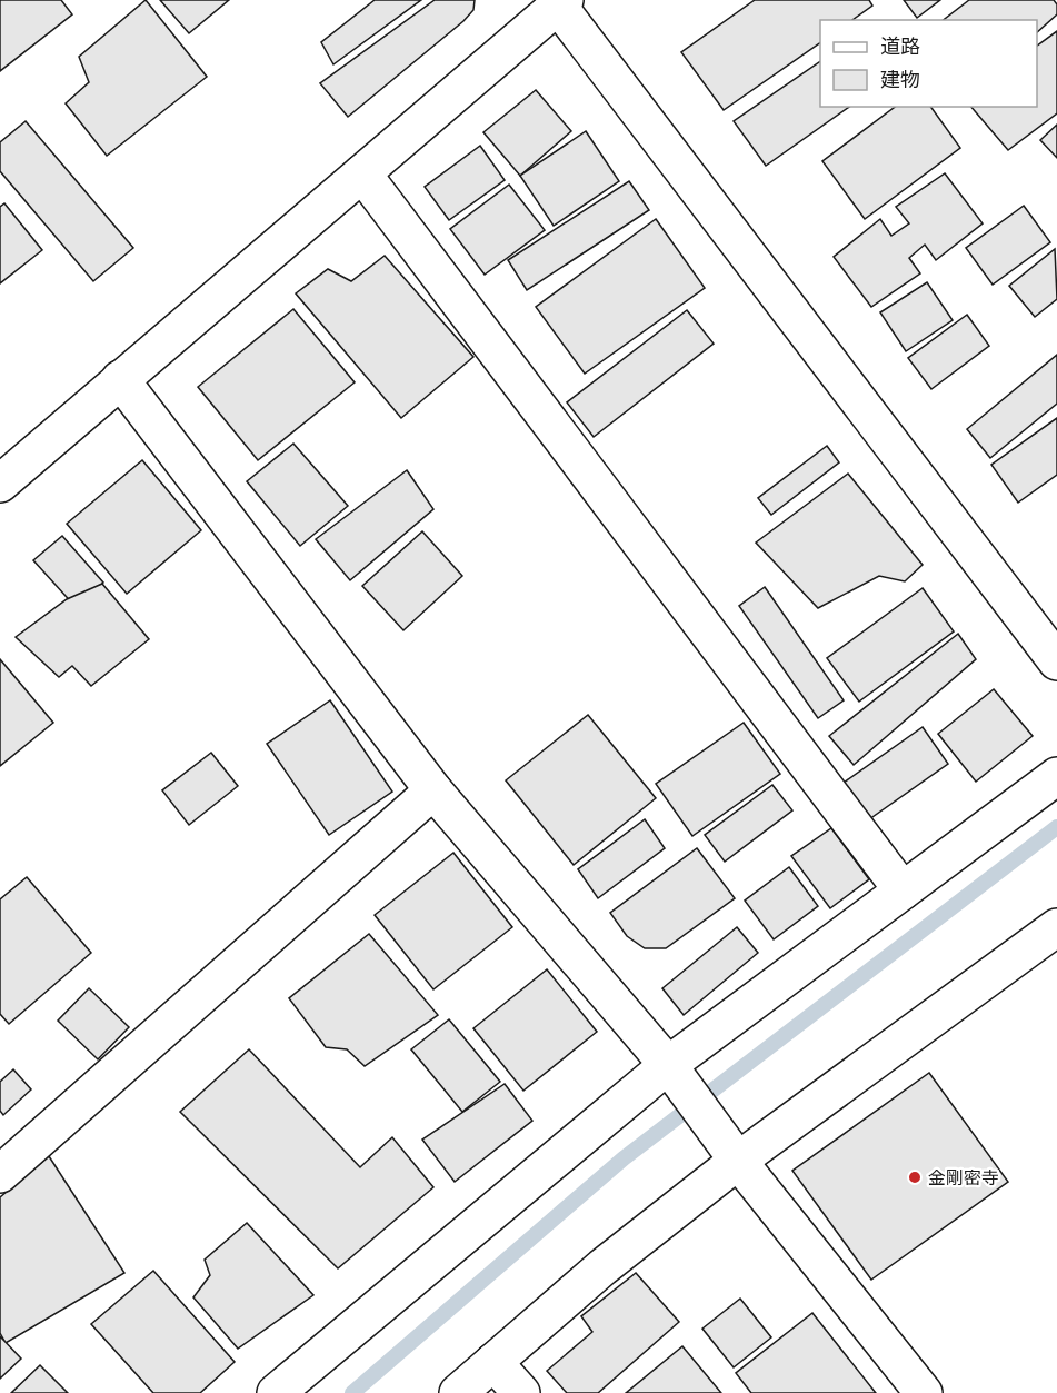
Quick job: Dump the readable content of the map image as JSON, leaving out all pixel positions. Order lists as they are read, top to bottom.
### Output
{
  "places": ["金剛密寺"],
  "legend": ["道路", "建物"]
}
